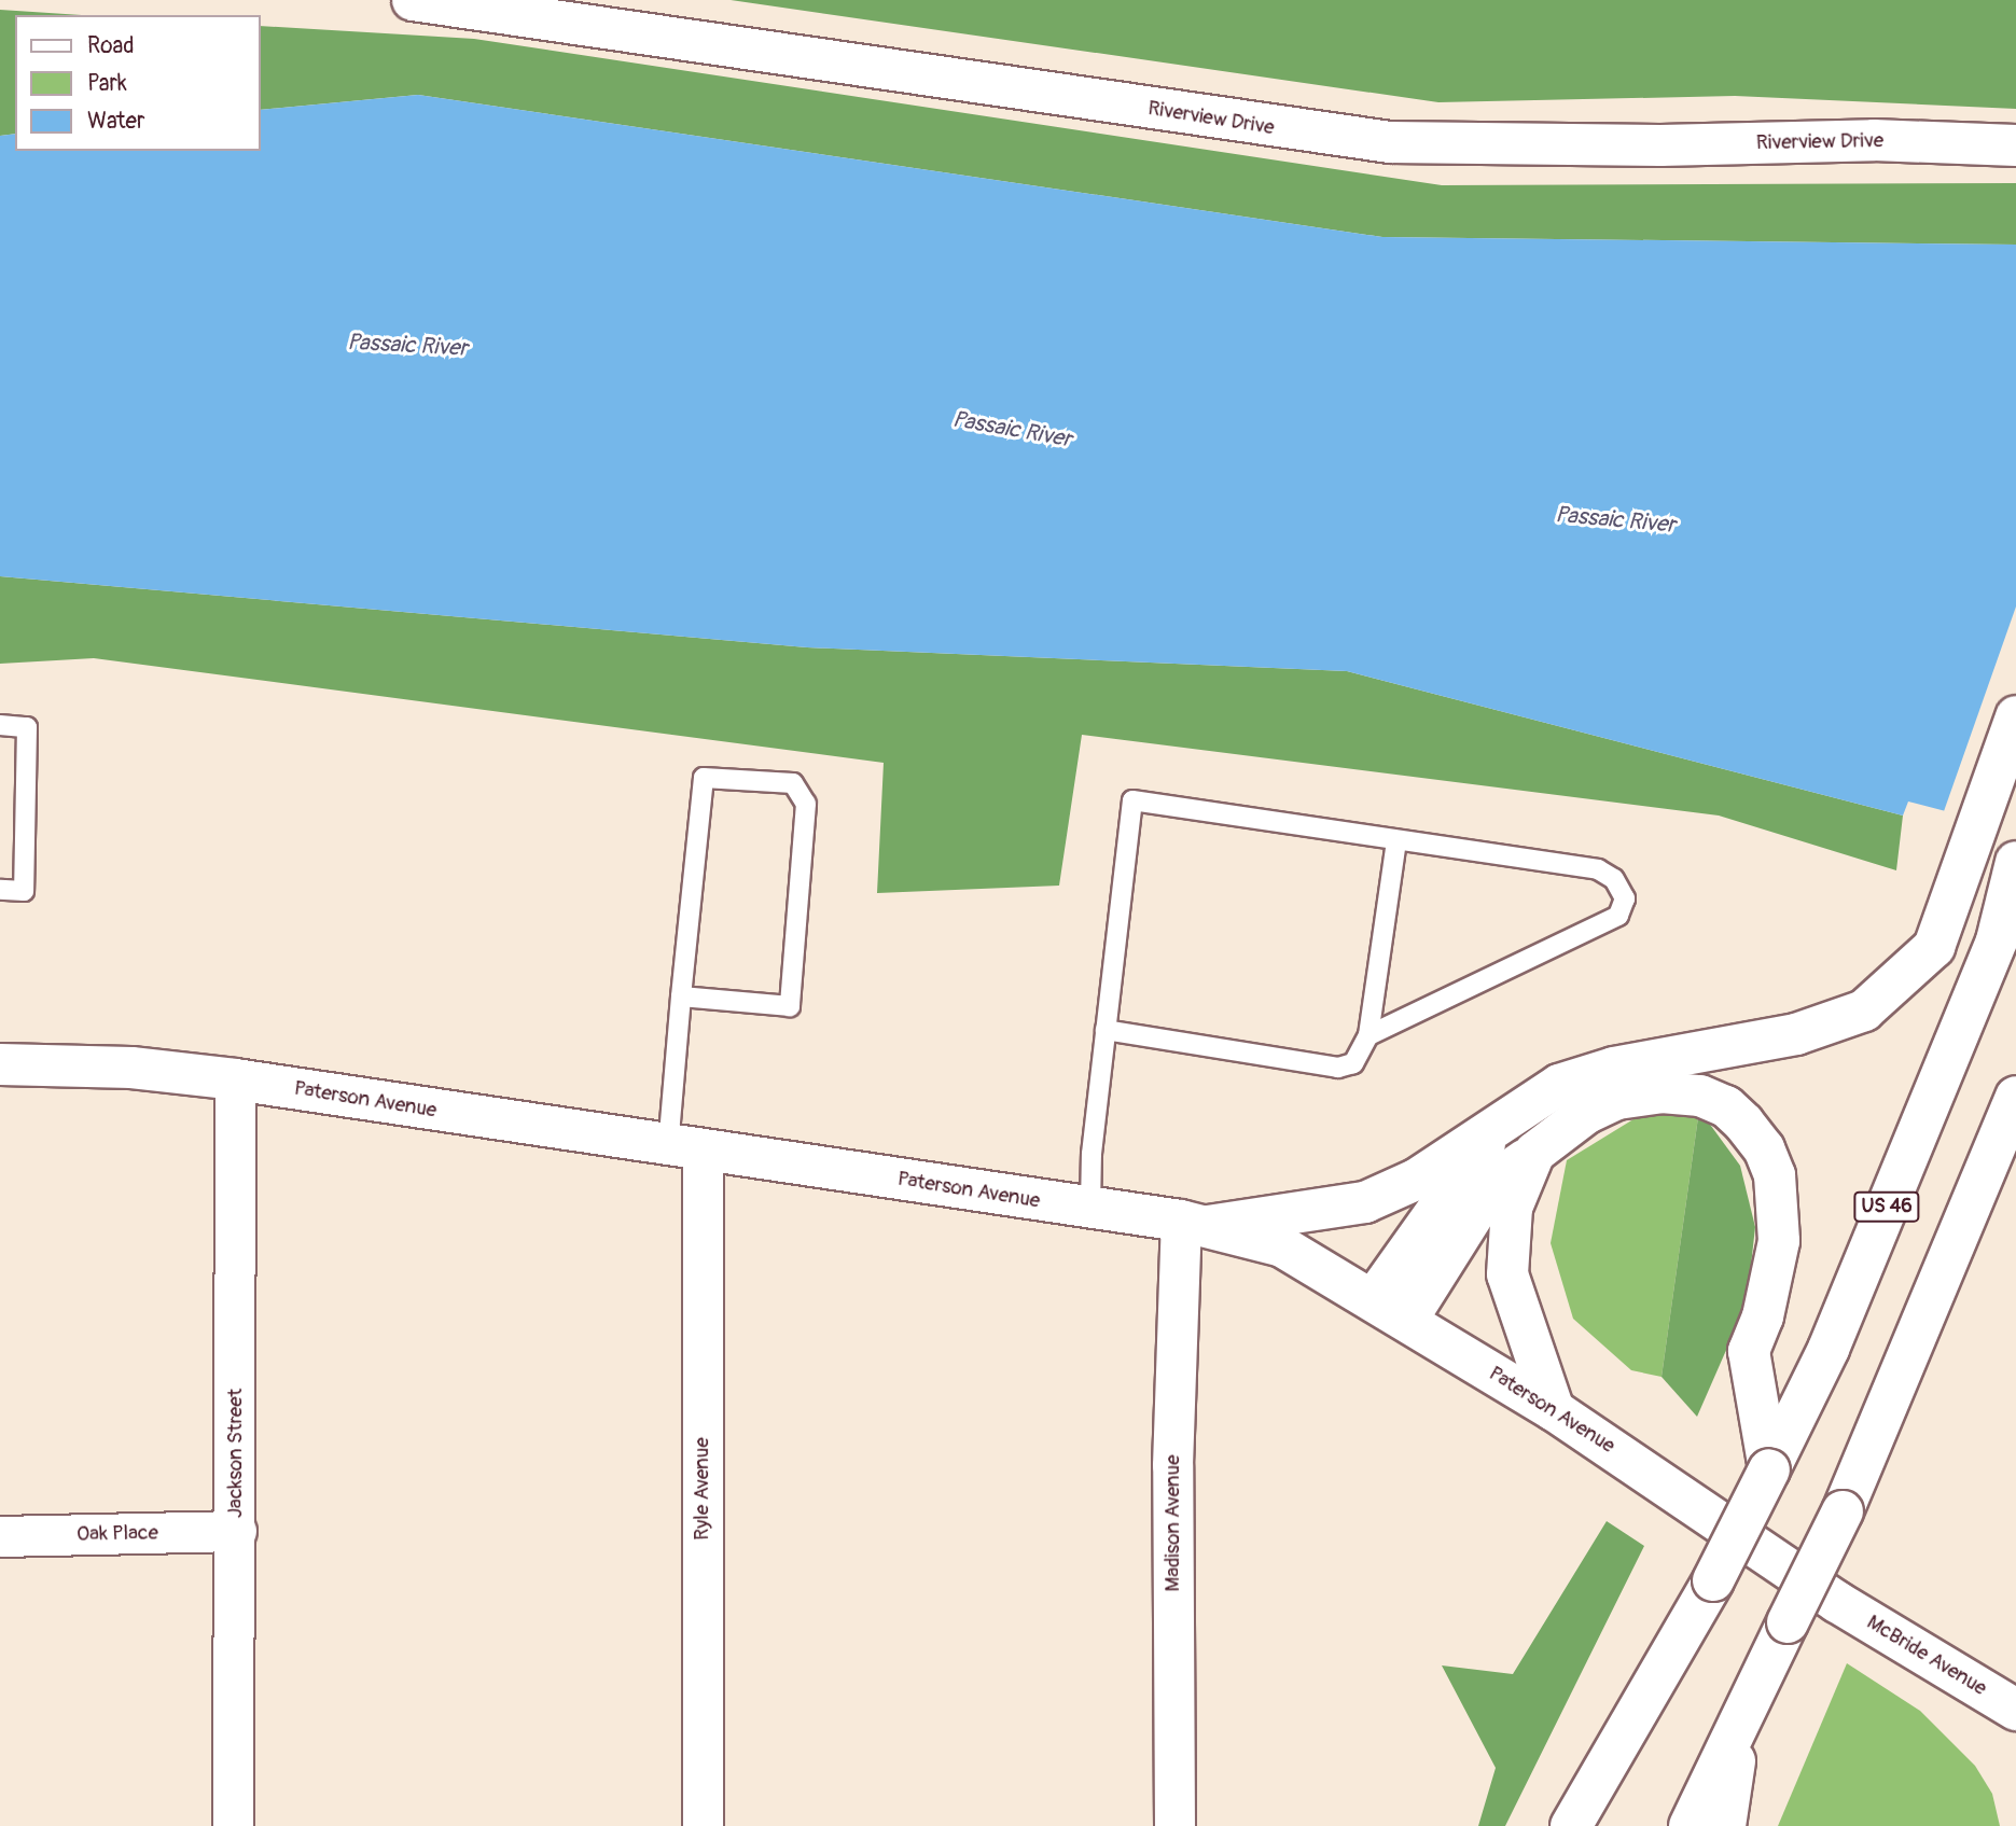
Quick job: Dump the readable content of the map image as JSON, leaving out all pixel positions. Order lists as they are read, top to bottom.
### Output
{
  "streets": {
    "main road": [
      "Riverview Drive",
      "Paterson Avenue",
      "US 46",
      "McBride Avenue"
    ],
    "street": [
      "Jackson Street",
      "Ryle Avenue",
      "Madison Avenue",
      "Oak Place"
    ]
  },
  "crossings": [
    ["Paterson Avenue", "Jackson Street"],
    ["Paterson Avenue", "Ryle Avenue"],
    ["Paterson Avenue", "Madison Avenue"],
    ["Paterson Avenue", "McBride Avenue"],
    ["Jackson Street", "Oak Place"]
  ],
  "water": ["Passaic River"],
  "legend": ["Road", "Park", "Water"]
}
